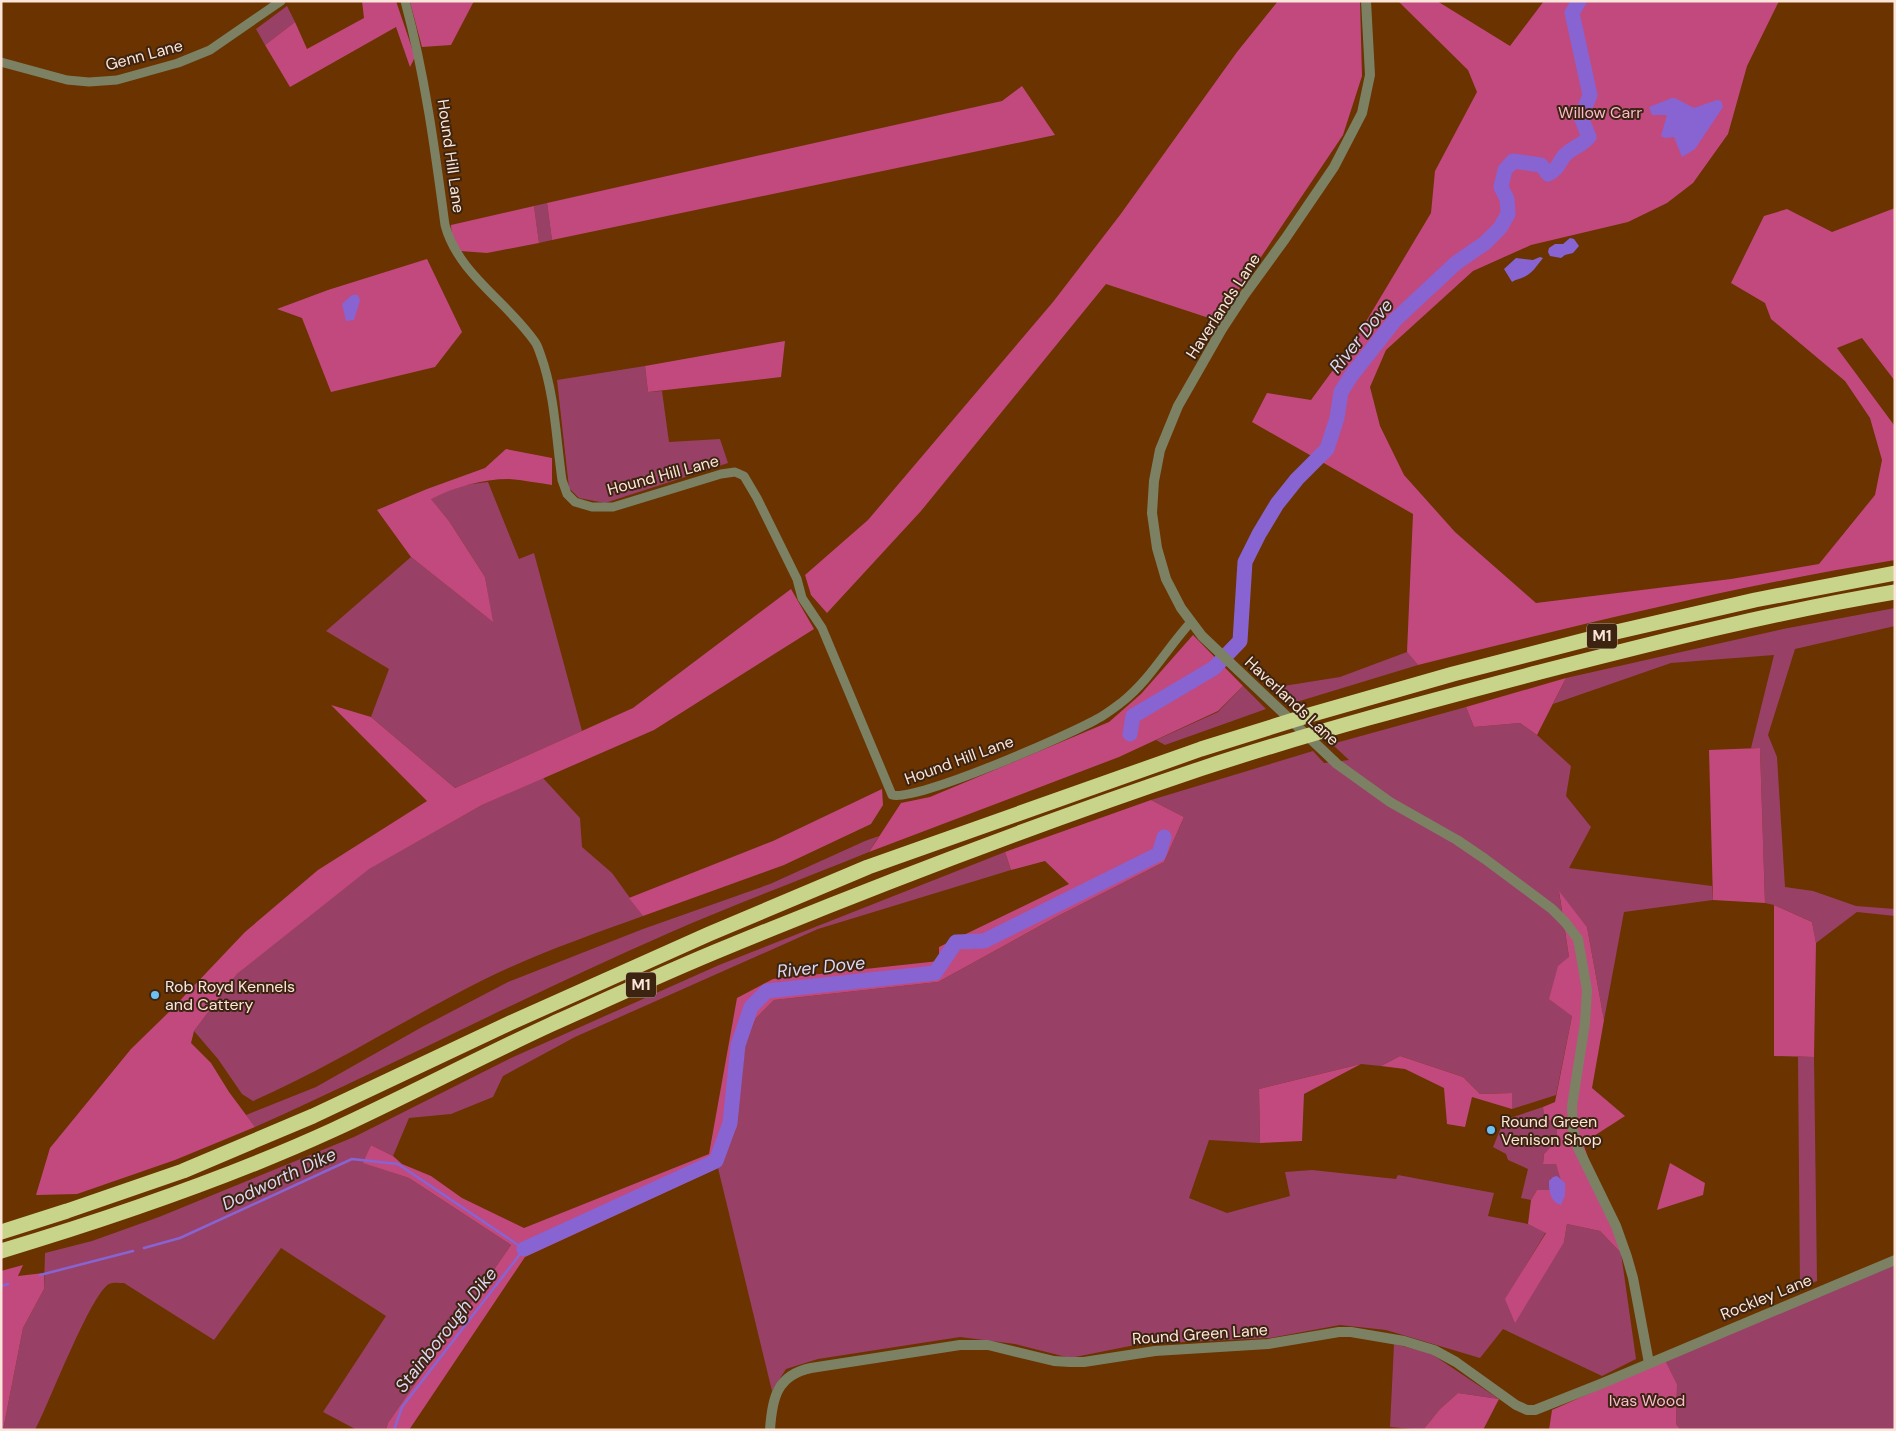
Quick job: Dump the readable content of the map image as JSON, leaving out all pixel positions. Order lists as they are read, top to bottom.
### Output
{
  "streets": {
    "highway": ["M1"],
    "street": [
      "Genn Lane",
      "Hound Hill Lane",
      "Haverlands Lane",
      "Rockley Lane",
      "Round Green Lane"
    ]
  },
  "crossings": [
    ["Hound Hill Lane", "Haverlands Lane"],
    ["Haverlands Lane", "Rockley Lane"],
    ["Haverlands Lane", "Round Green Lane"],
    ["Rockley Lane", "Round Green Lane"]
  ],
  "water": ["River Dove", "Dodworth Dike", "Stainborough Dike"],
  "parks": ["Willow Carr", "Ivas Wood"],
  "places": ["Rob Royd Kennels and Cattery", "Round Green Venison Shop"]
}
